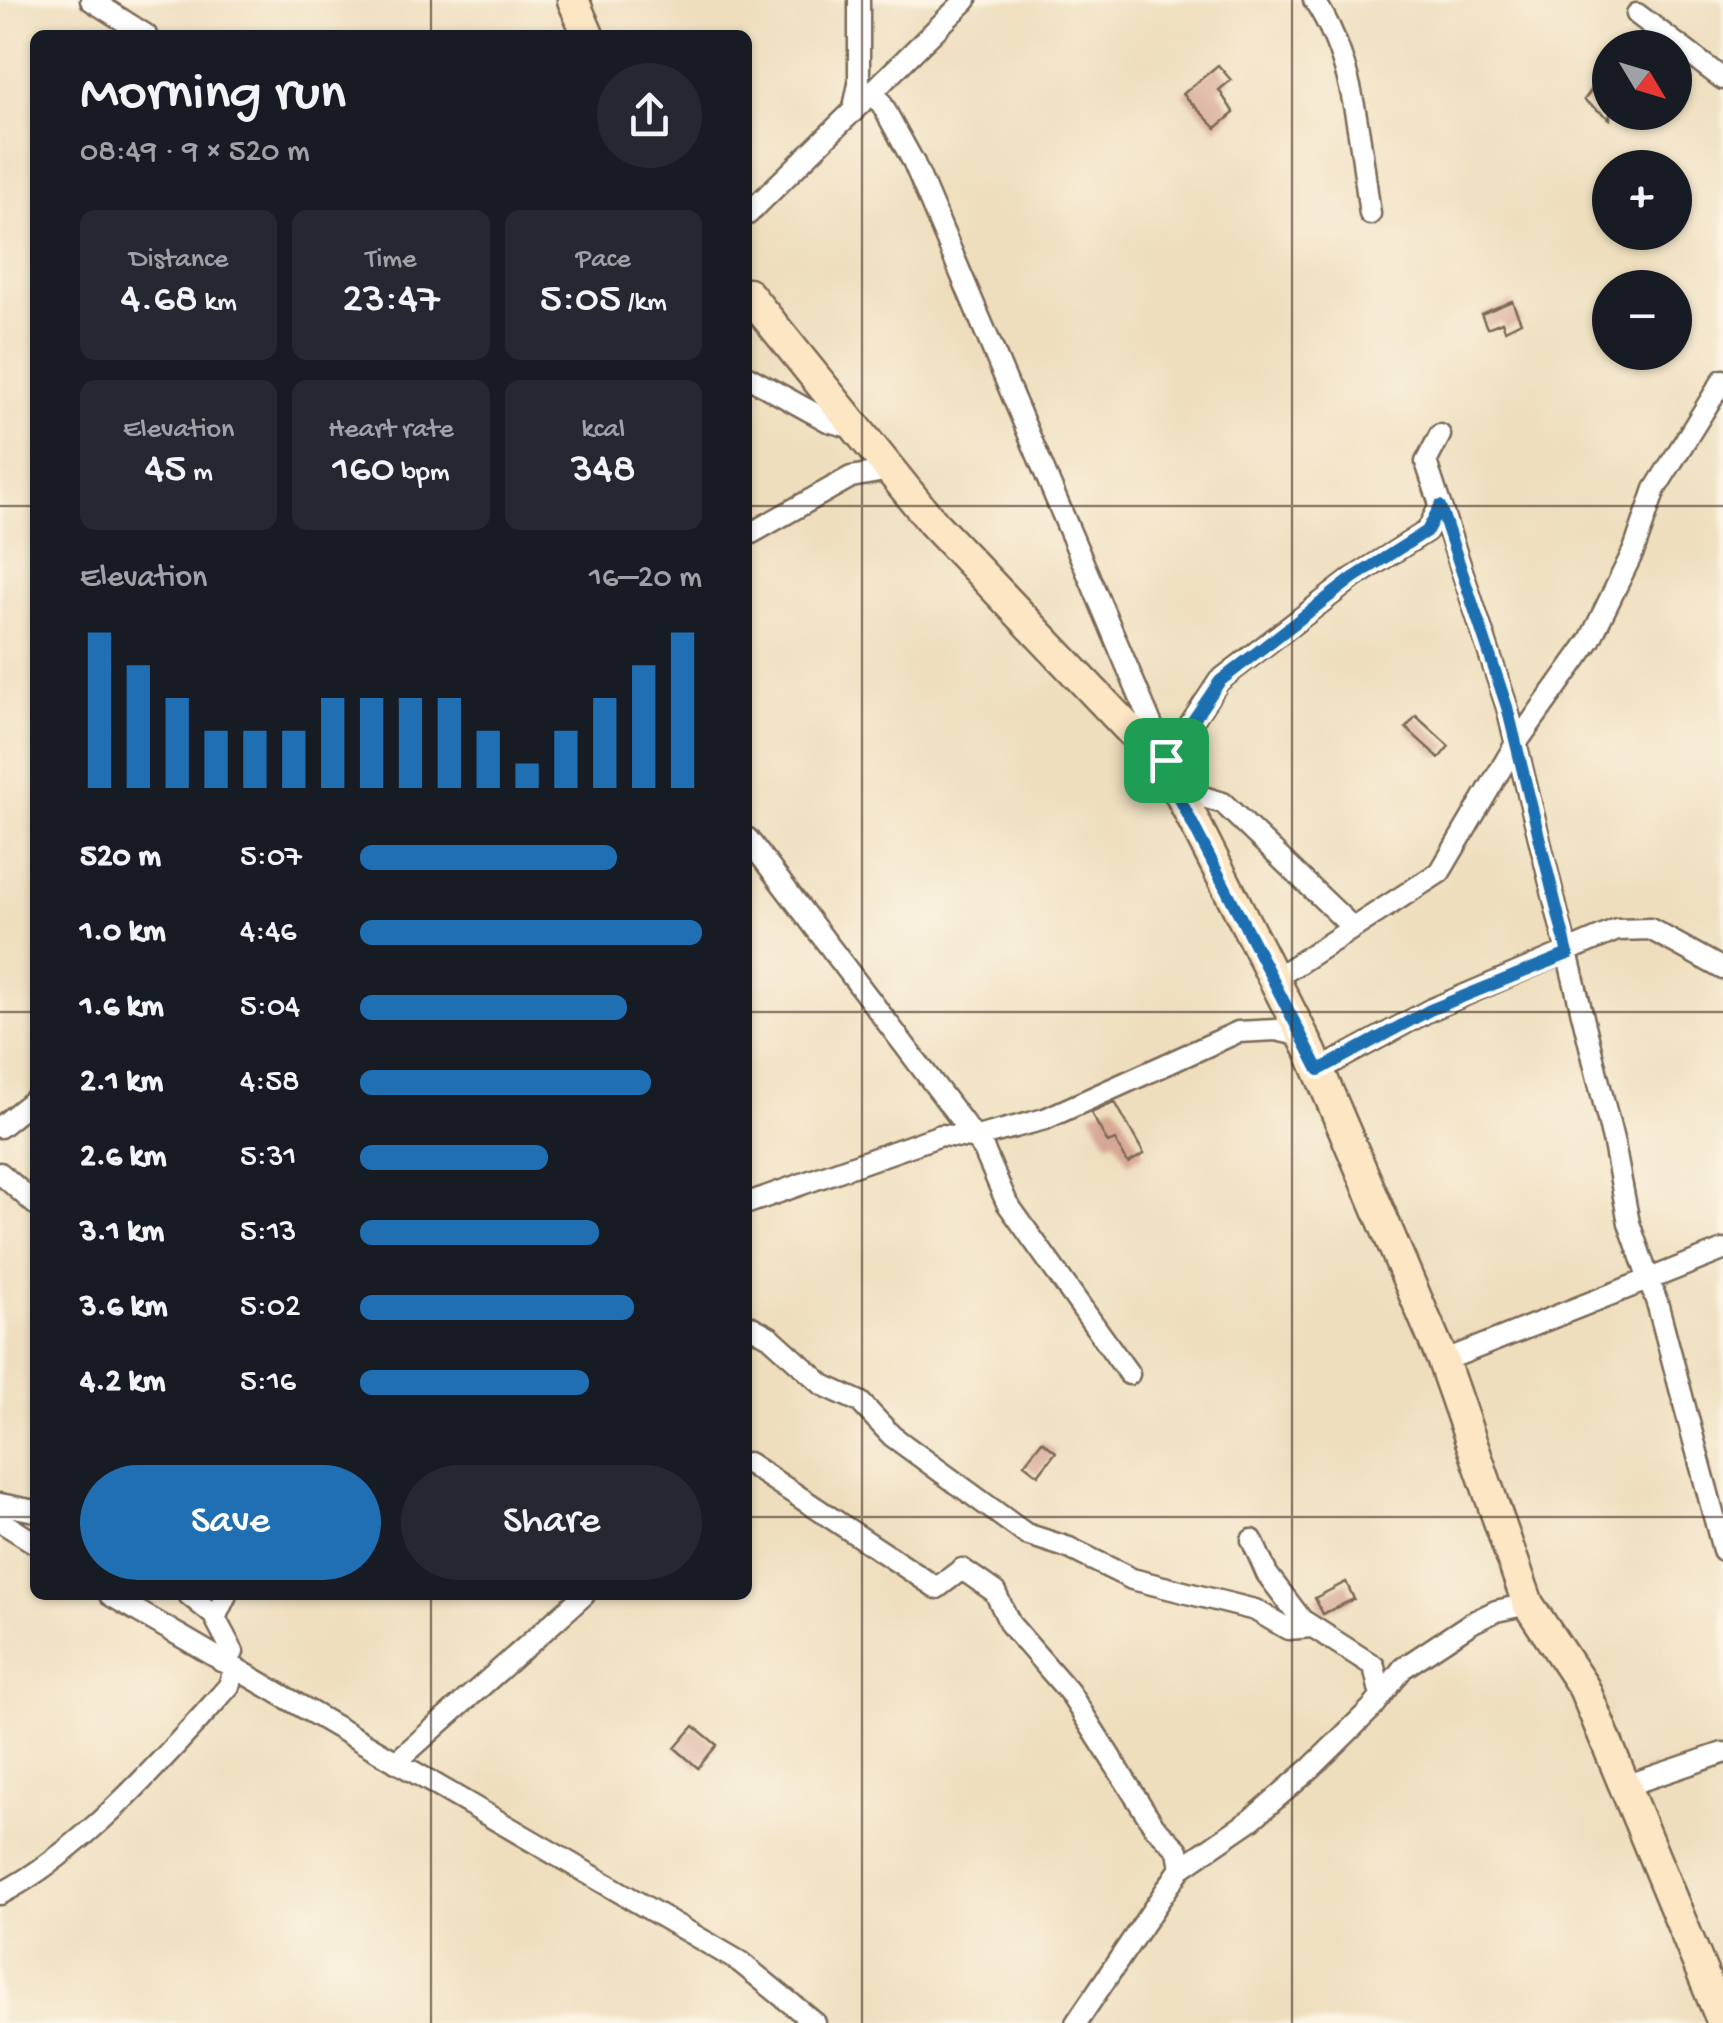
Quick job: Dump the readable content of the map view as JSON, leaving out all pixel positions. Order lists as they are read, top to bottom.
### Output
{
  "north": "bottom right",
  "page": {
    "map_buttons": ["+", "−"],
    "heading": ["Morning run", "08:49 · 9 × 520 m"],
    "stats": [
      ["Distance", "4.68 km"],
      ["Time", "23:47"],
      ["Pace", "5:05 /km"],
      ["Elevation", "45 m"],
      ["Heart rate", "160 bpm"],
      ["kcal", "348"]
    ],
    "chart": ["Elevation", "16–20 m"],
    "list": [
      {
        "name": "520 m",
        "note": "5:07"
      },
      {
        "name": "1.0 km",
        "note": "4:46"
      },
      {
        "name": "1.6 km",
        "note": "5:04"
      },
      {
        "name": "2.1 km",
        "note": "4:58"
      },
      {
        "name": "2.6 km",
        "note": "5:31"
      },
      {
        "name": "3.1 km",
        "note": "5:13"
      },
      {
        "name": "3.6 km",
        "note": "5:02"
      },
      {
        "name": "4.2 km",
        "note": "5:16"
      }
    ],
    "buttons": ["Save", "Share"]
  }
}
